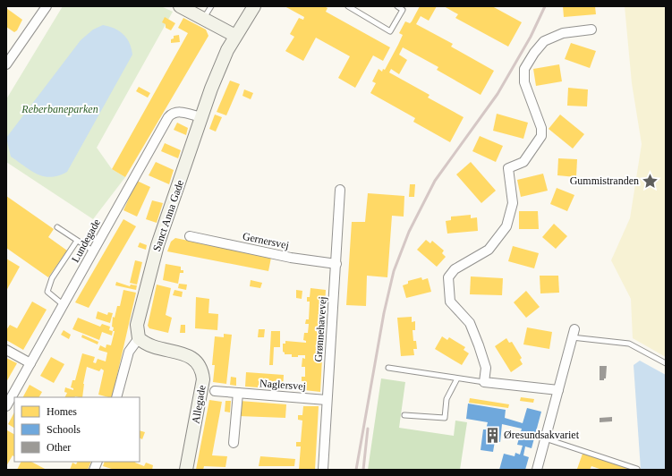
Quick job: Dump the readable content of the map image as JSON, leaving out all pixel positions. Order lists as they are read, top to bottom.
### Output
{
  "streets": {
    "main road": ["Sanct Anna Gade", "Allegade"],
    "street": [
      "Lundegade",
      "Gernersvej",
      "Grønnehavevej",
      "Naglersvej"
    ]
  },
  "crossings": [
    ["Sanct Anna Gade", "Lundegade"],
    ["Sanct Anna Gade", "Allegade"],
    ["Gernersvej", "Grønnehavevej"],
    ["Grønnehavevej", "Naglersvej"]
  ],
  "parks": ["Reberbaneparken"],
  "places": {
    "place": ["Gummistranden"],
    "building": ["Øresundsakvariet"]
  },
  "legend": ["Homes", "Schools", "Other"]
}
